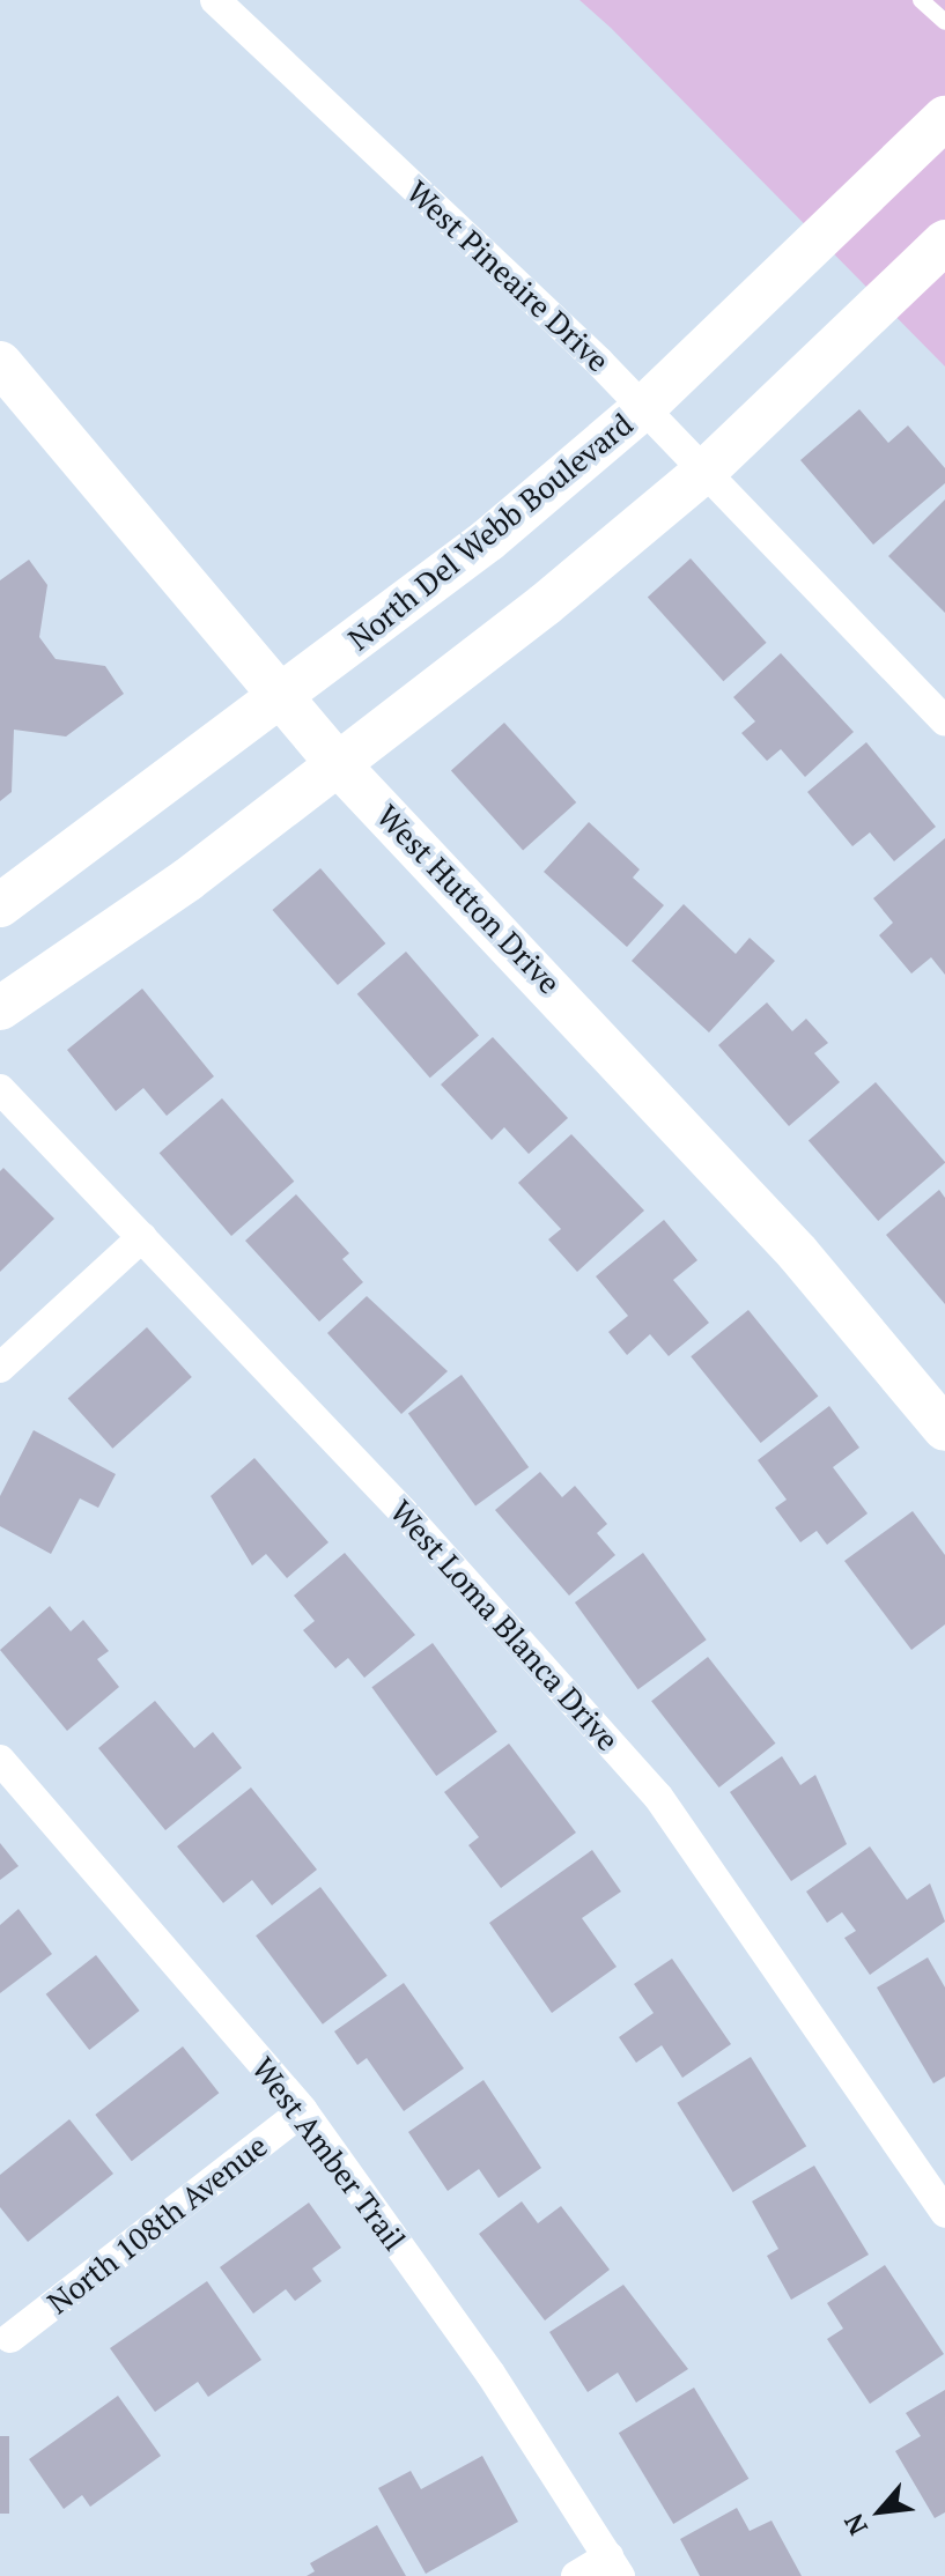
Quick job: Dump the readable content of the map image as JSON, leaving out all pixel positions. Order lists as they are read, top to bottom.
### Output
{
  "streets": {
    "street": [
      "West Pineaire Drive",
      "North Del Webb Boulevard",
      "West Hutton Drive",
      "West Loma Blanca Drive",
      "West Amber Trail",
      "North 108th Avenue"
    ]
  },
  "crossings": [
    ["West Pineaire Drive", "North Del Webb Boulevard"],
    ["North Del Webb Boulevard", "West Hutton Drive"],
    ["West Amber Trail", "North 108th Avenue"]
  ],
  "north": "bottom left"
}
